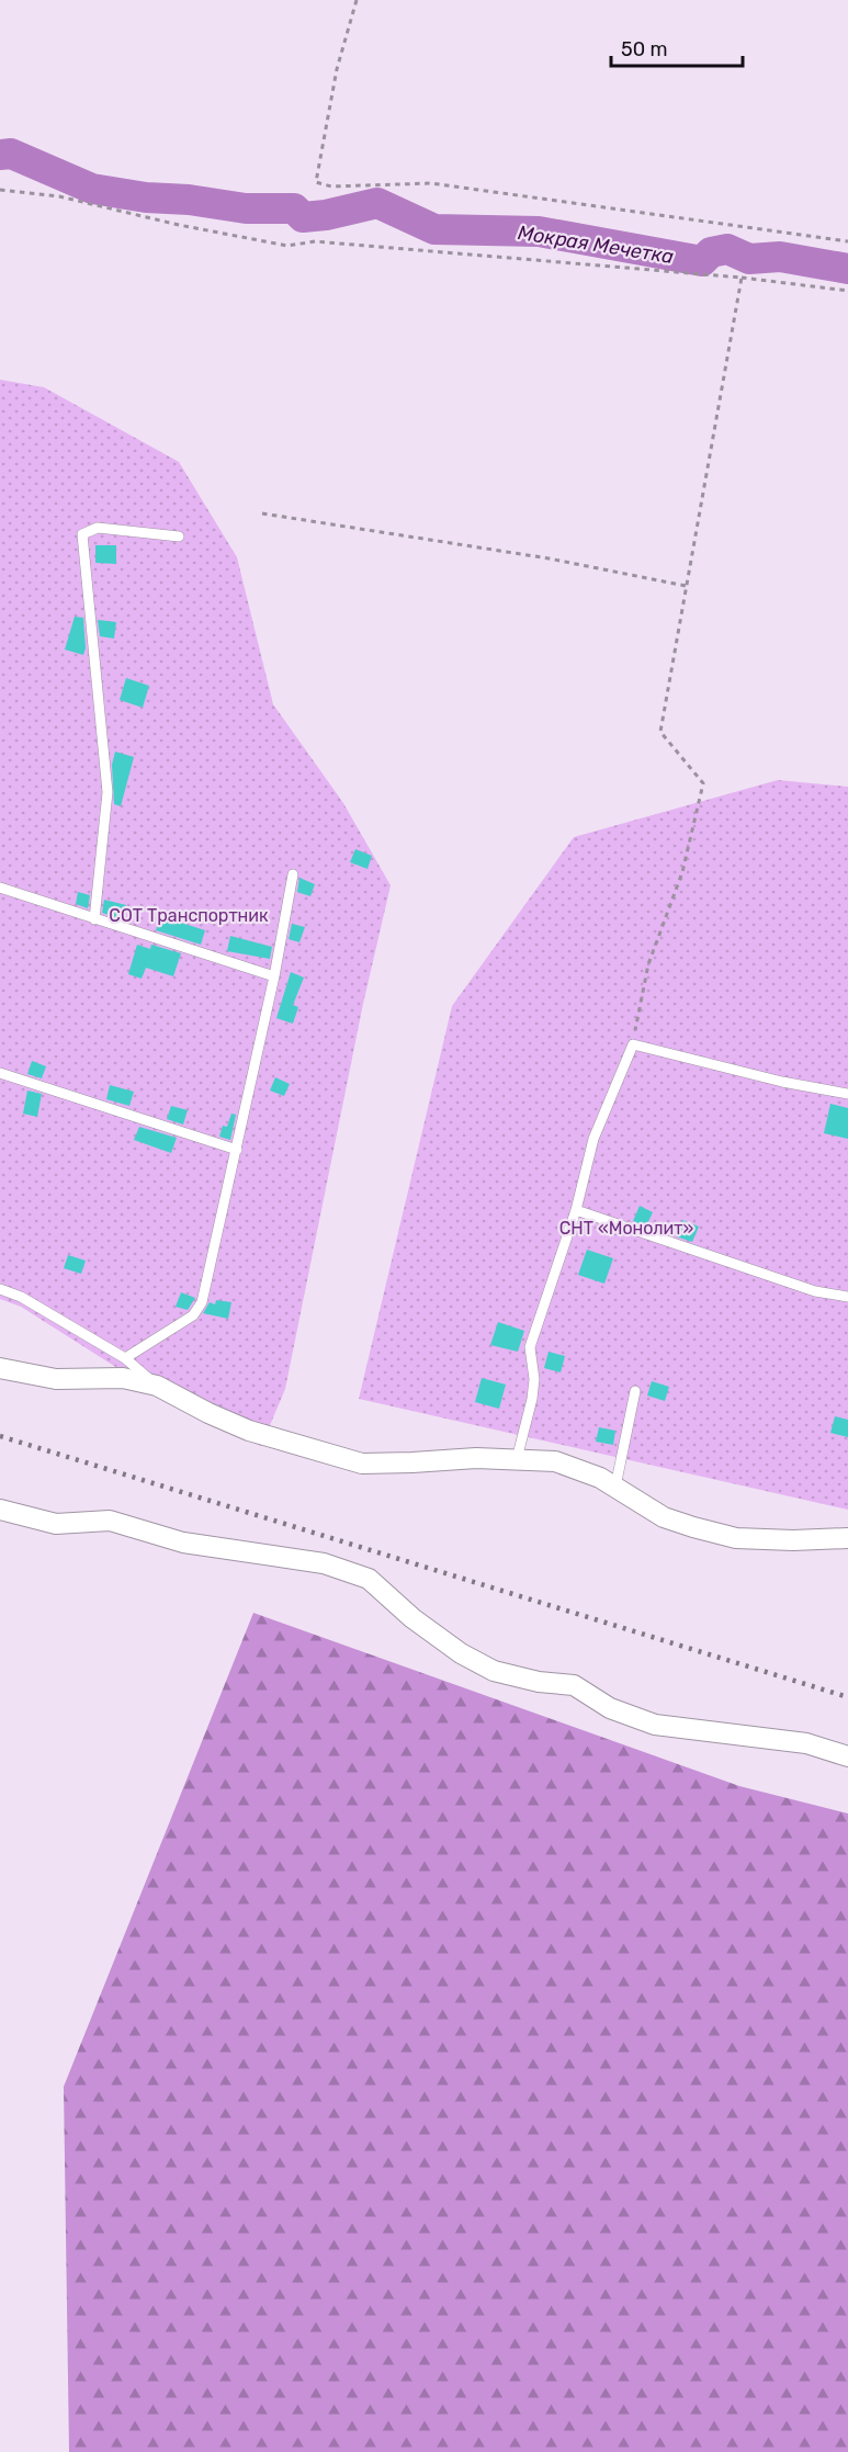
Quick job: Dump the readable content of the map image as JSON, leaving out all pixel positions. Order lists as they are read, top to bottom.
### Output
{
  "water": ["Мокрая Мечетка"],
  "parks": ["СОТ Транспортник", "СНТ «Монолит»"],
  "scale_bar": "50 m"
}
